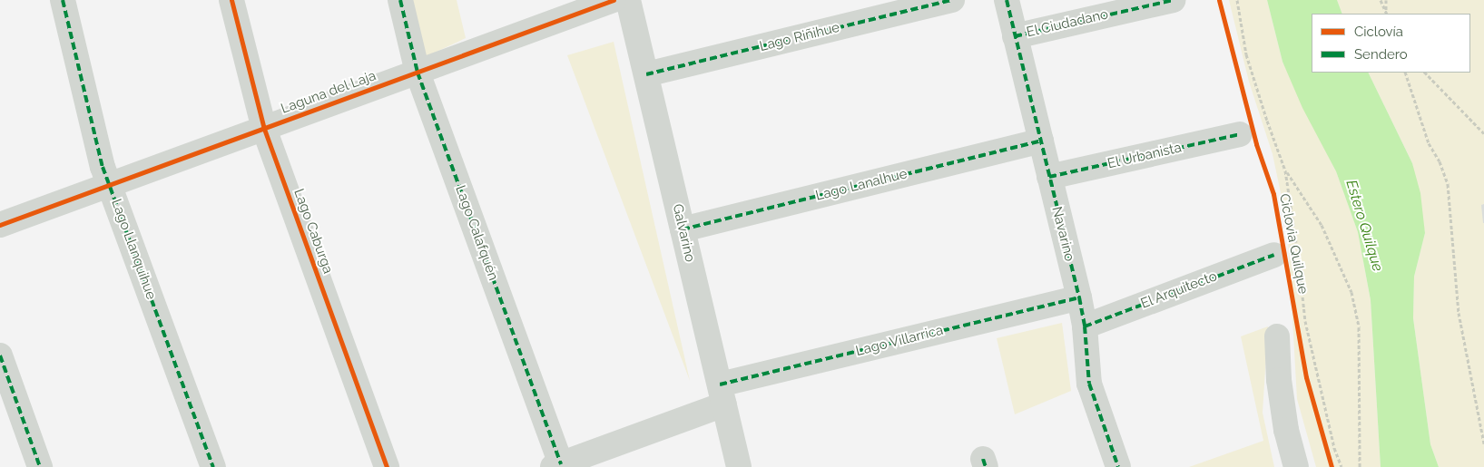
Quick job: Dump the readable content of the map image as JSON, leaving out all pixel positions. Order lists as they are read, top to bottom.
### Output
{
  "streets": {
    "street": [
      "El Ciudadano",
      "Lago Riñihue",
      "Laguna del Laja",
      "El Urbanista",
      "Lago Lanalhue",
      "Lago Caburga",
      "Lago Calafquén",
      "Galvarino",
      "Navarino",
      "Lago Llanquihue",
      "El Arquitecto",
      "Lago Villarrica"
    ],
    "cycle path": ["Ciclovia Quilque"]
  },
  "crossings": [
    ["El Ciudadano", "Navarino"],
    ["Lago Riñihue", "Galvarino"],
    ["Laguna del Laja", "Lago Caburga"],
    ["Laguna del Laja", "Lago Calafquén"],
    ["Laguna del Laja", "Lago Llanquihue"],
    ["El Urbanista", "Navarino"],
    ["Lago Lanalhue", "Galvarino"],
    ["Lago Lanalhue", "Navarino"],
    ["Lago Calafquén", "Lago Villarrica"],
    ["Galvarino", "Lago Villarrica"],
    ["Navarino", "El Arquitecto"],
    ["Navarino", "Lago Villarrica"]
  ],
  "water": ["Estero Quilque"],
  "legend": ["Ciclovía", "Sendero"]
}
